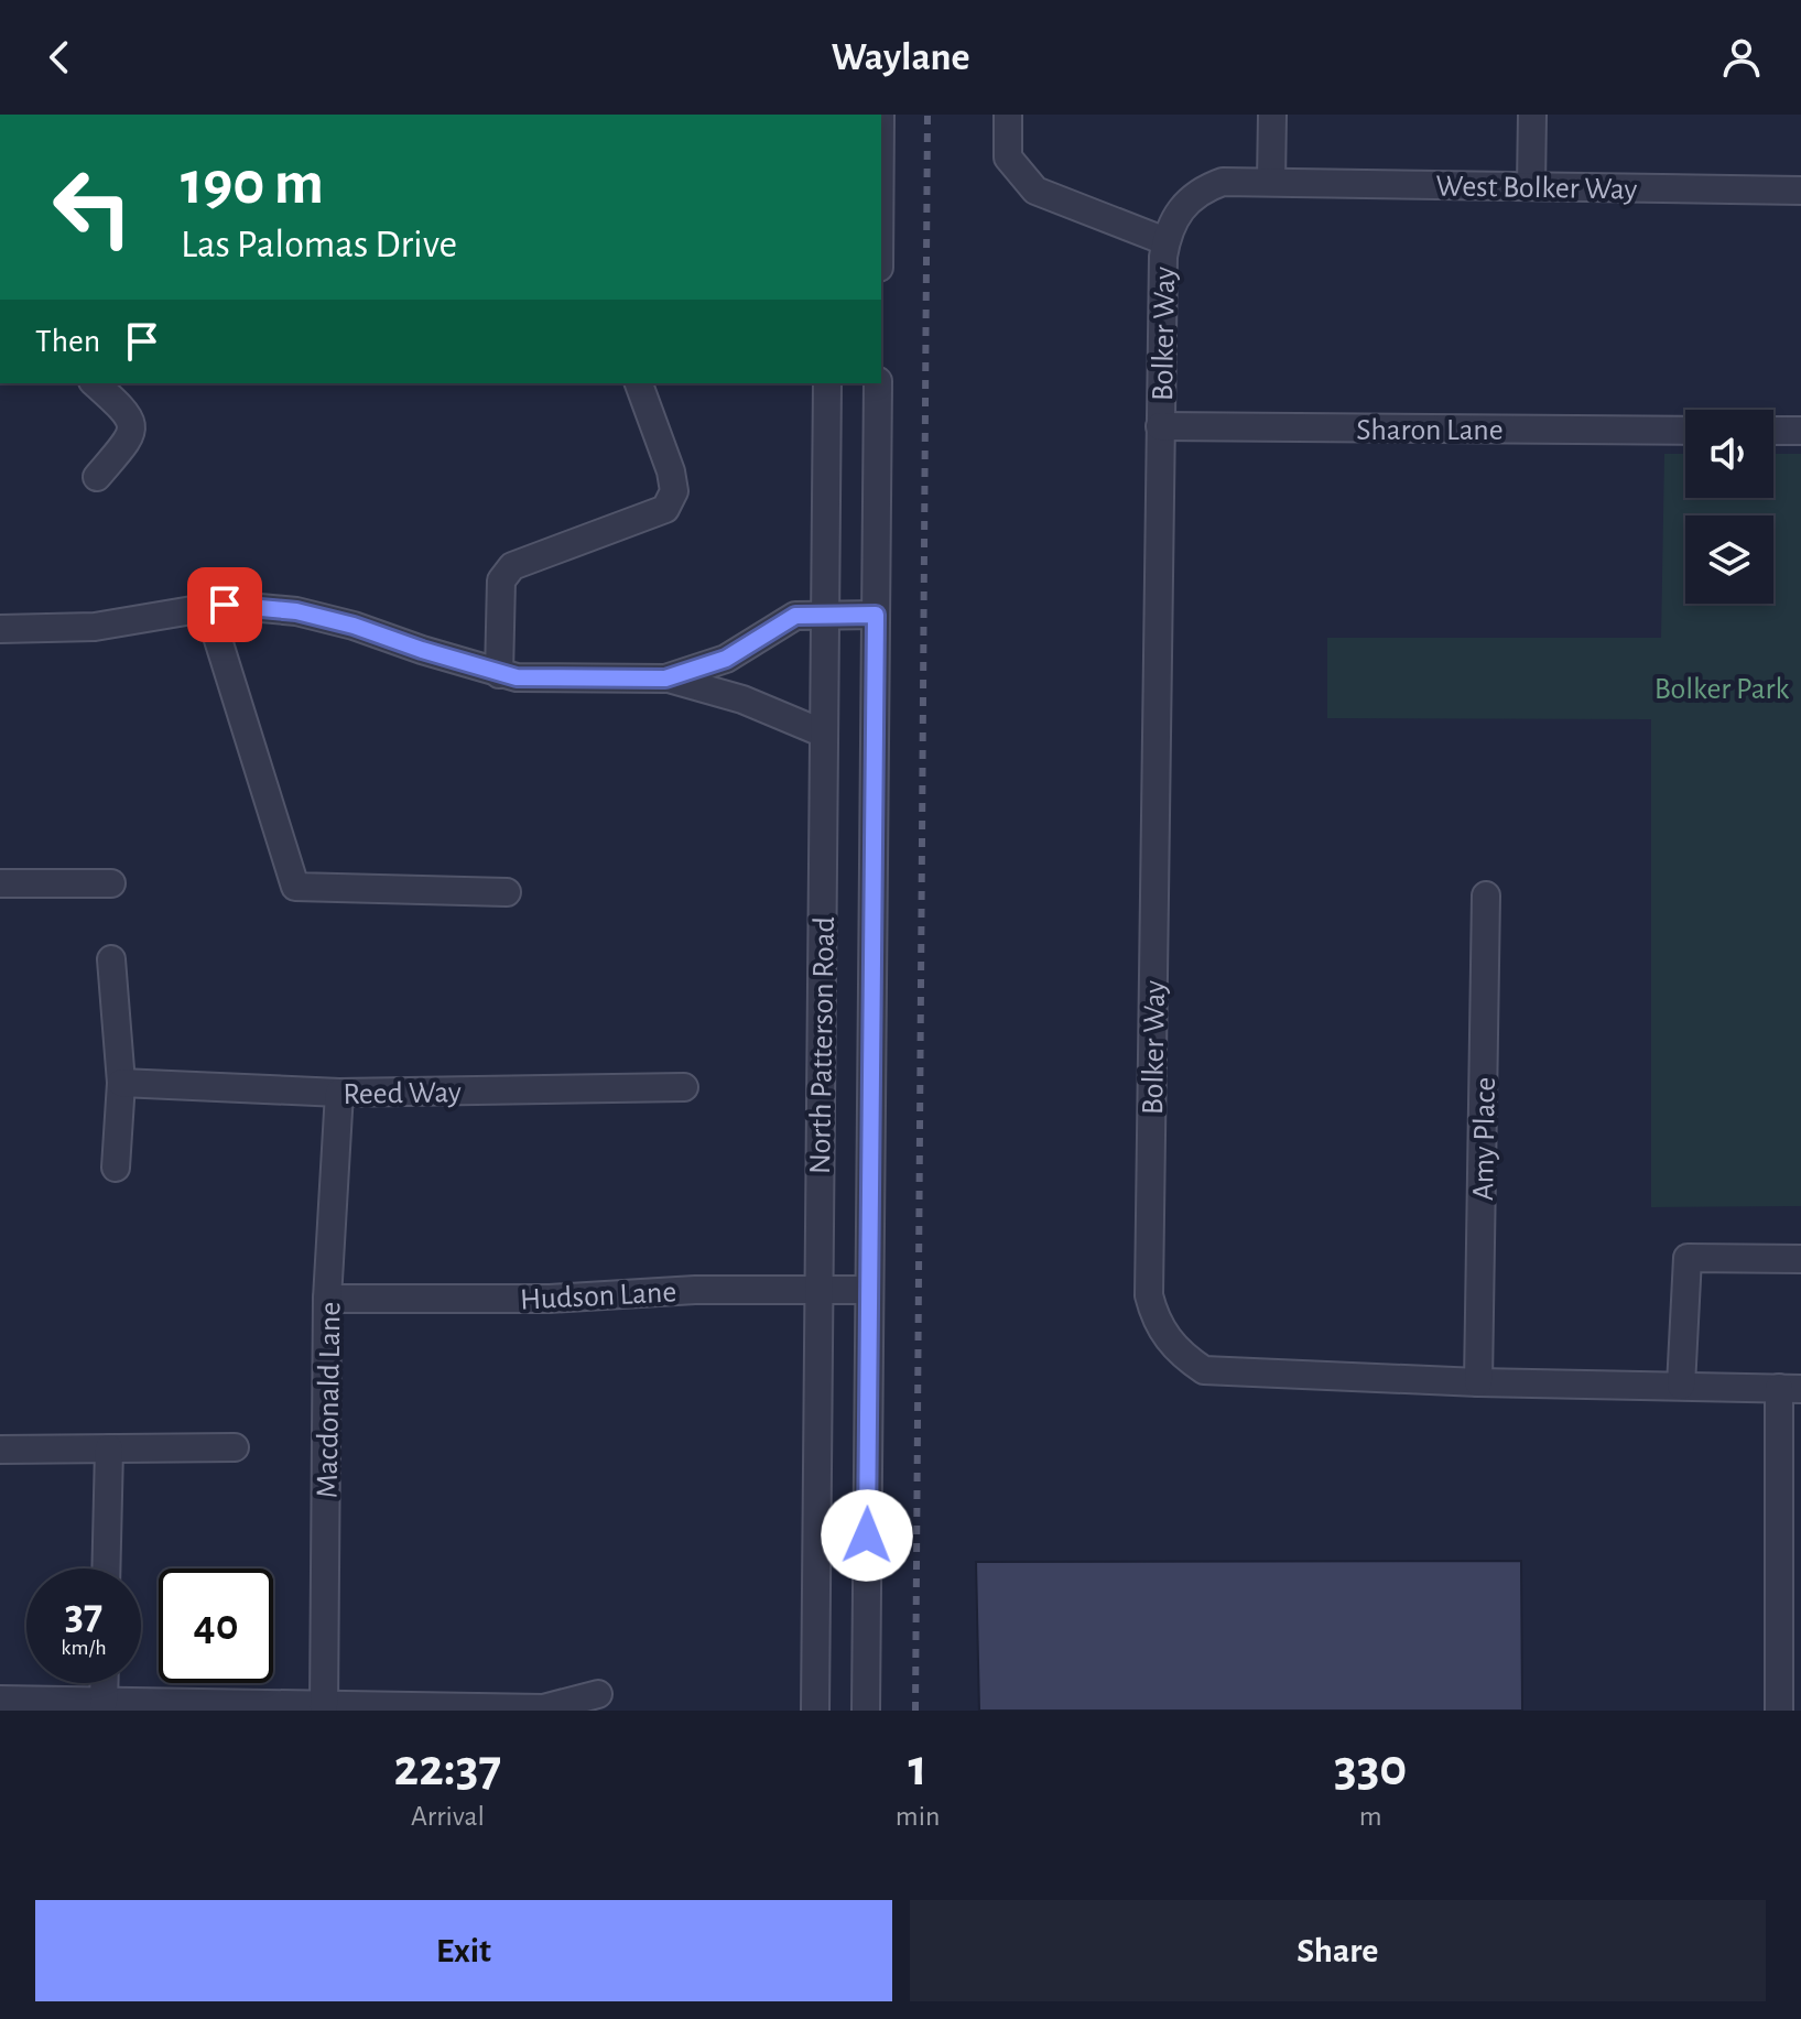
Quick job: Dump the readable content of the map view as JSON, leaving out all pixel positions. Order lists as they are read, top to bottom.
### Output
{
  "streets": {
    "street": [
      "West Bolker Way",
      "Bolker Way",
      "Sharon Lane",
      "North Patterson Road",
      "Reed Way",
      "Amy Place",
      "Hudson Lane",
      "Macdonald Lane"
    ]
  },
  "crossings": [
    ["West Bolker Way", "Bolker Way"],
    ["Bolker Way", "Sharon Lane"],
    ["Bolker Way", "Amy Place"],
    ["North Patterson Road", "Hudson Lane"],
    ["Reed Way", "Macdonald Lane"],
    ["Hudson Lane", "Macdonald Lane"]
  ],
  "parks": ["Bolker Park"],
  "page": {
    "header": "Waylane",
    "turn": ["190 m", "Las Palomas Drive"],
    "then": "Then",
    "speed": "37 km/h",
    "limit": "40",
    "eta": [
      "22:37",
      "Arrival",
      "1",
      "min",
      "330",
      "m"
    ],
    "buttons": ["Exit", "Share"]
  }
}
